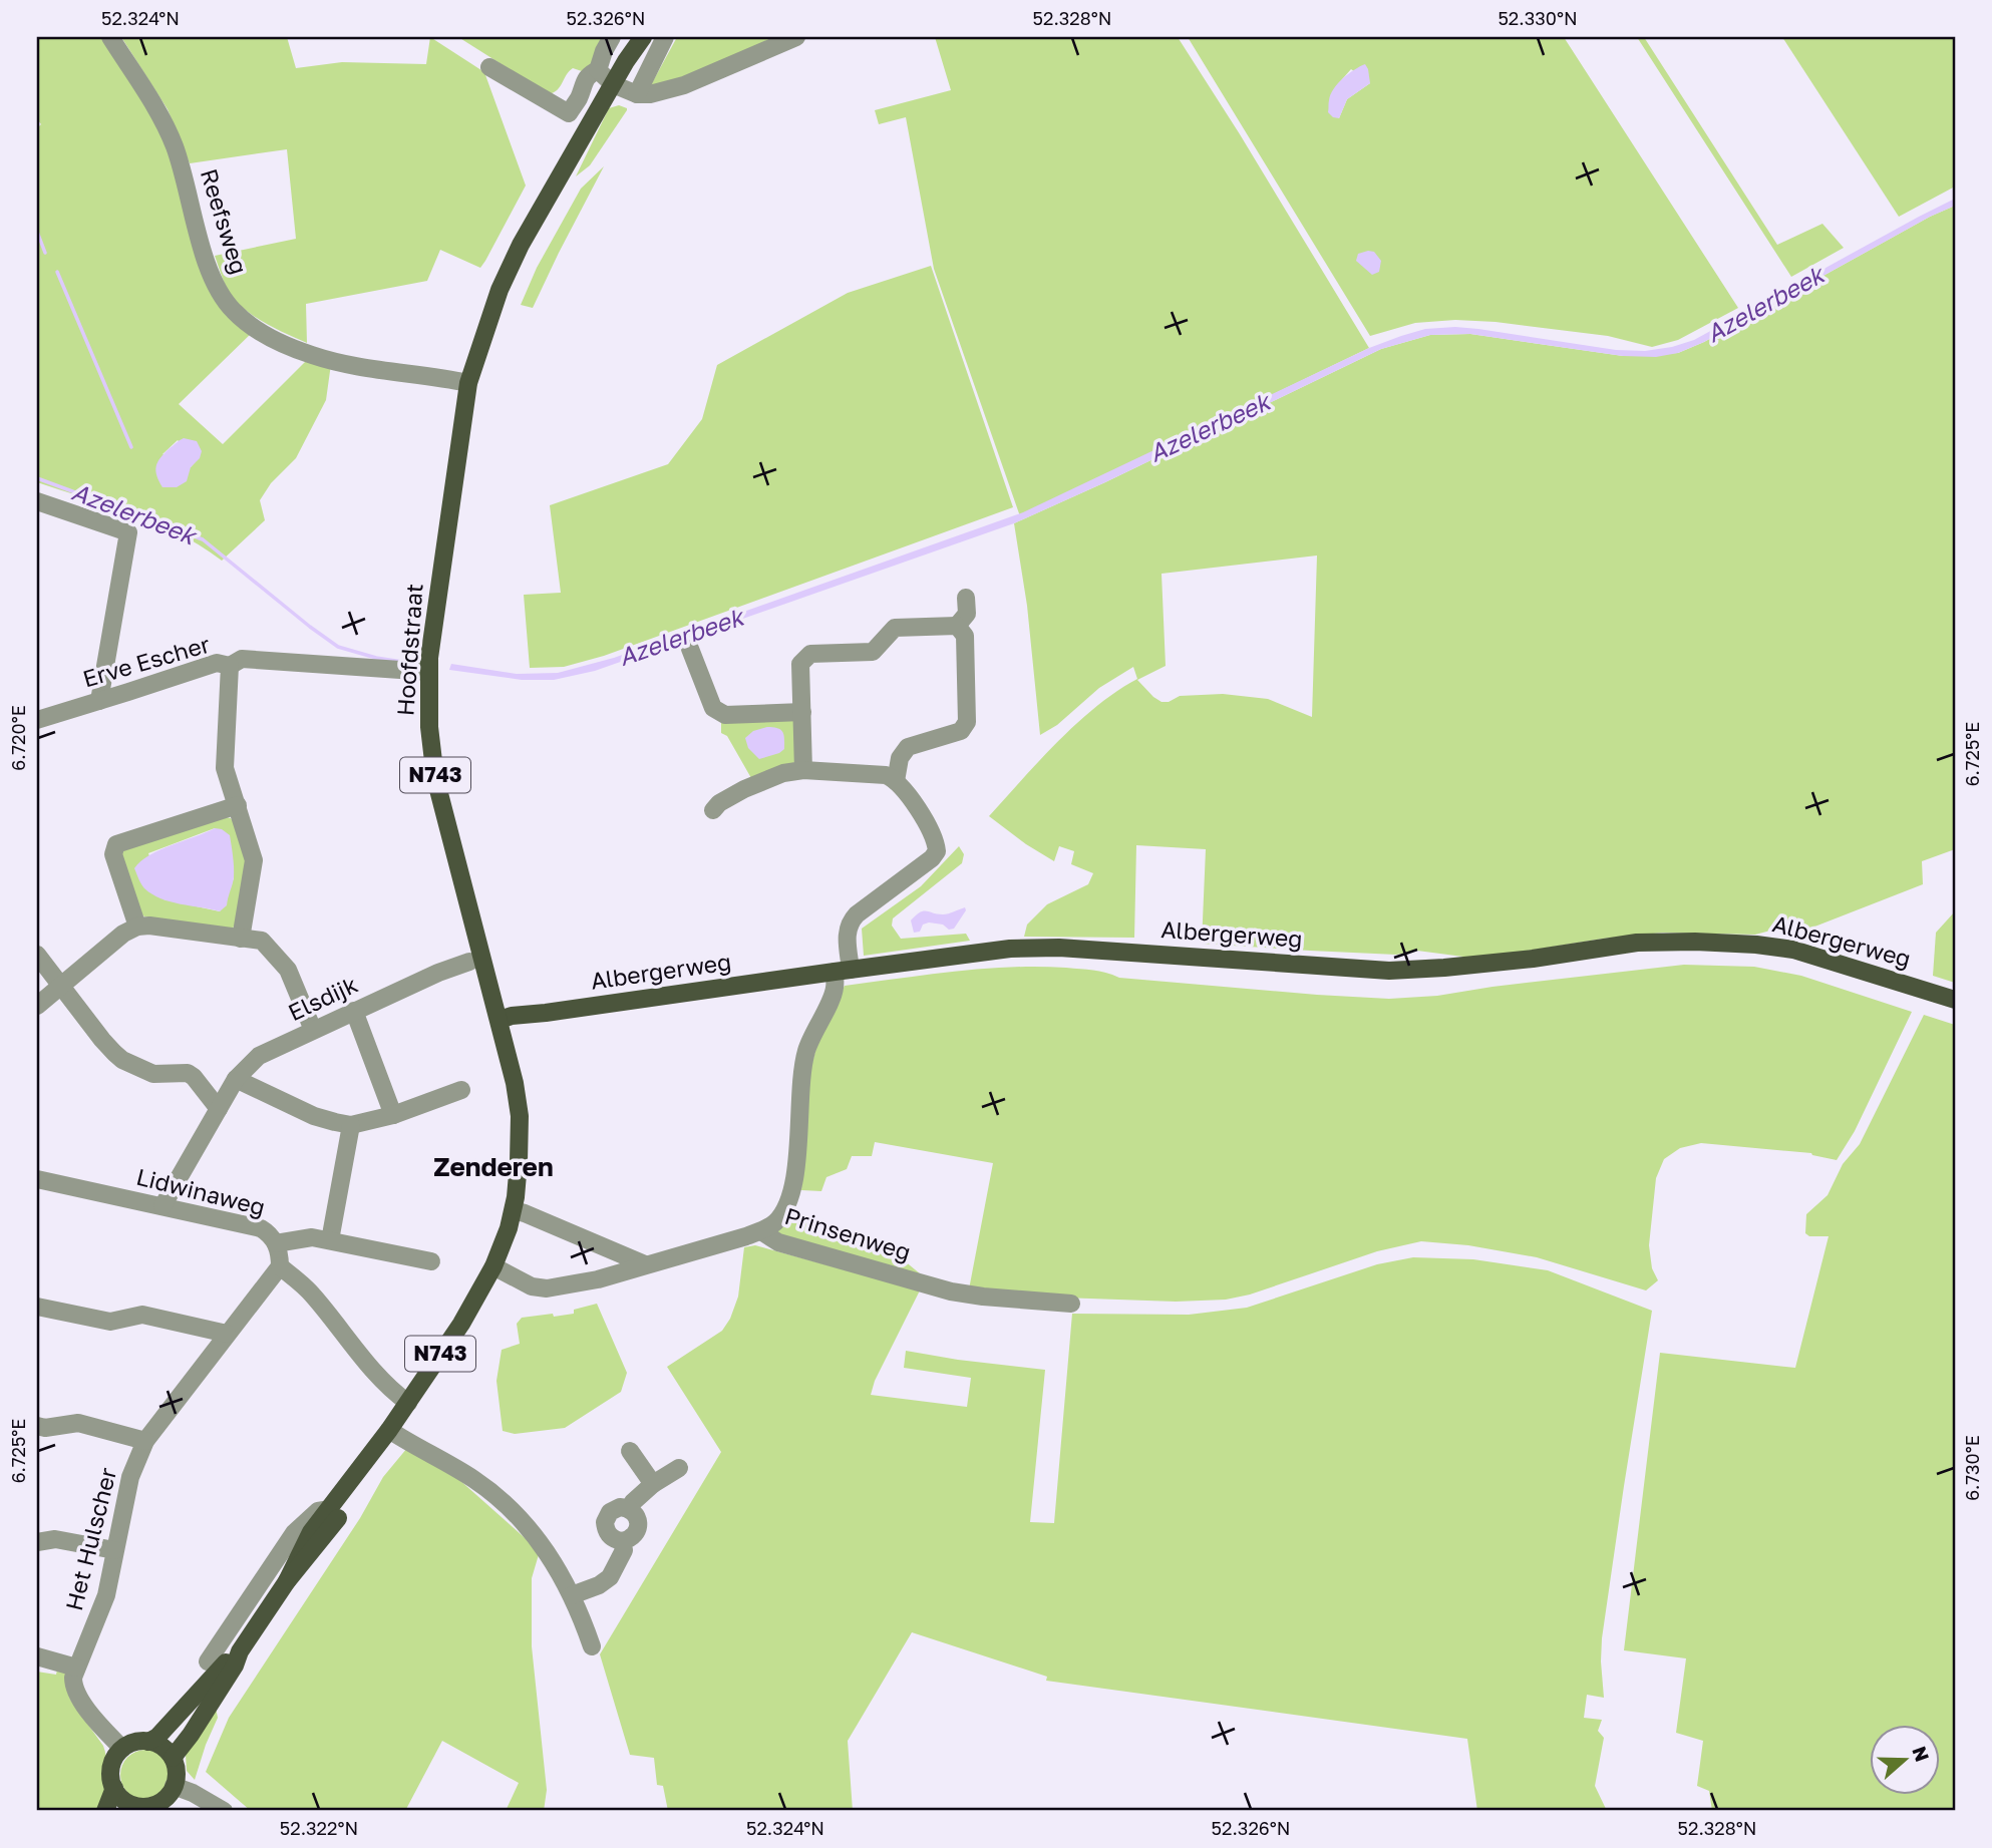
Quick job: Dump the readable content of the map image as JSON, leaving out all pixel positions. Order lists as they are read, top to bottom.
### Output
{
  "streets": {
    "main road": ["Hoofdstraat", "N743", "Albergerweg"],
    "street": [
      "Reefsweg",
      "Erve Escher",
      "Elsdijk",
      "Lidwinaweg",
      "Prinsenweg",
      "Het Hulscher"
    ]
  },
  "crossings": [
    ["Reefsweg", "Hoofdstraat"],
    ["Hoofdstraat", "N743"],
    ["Hoofdstraat", "Albergerweg"],
    ["Albergerweg", "Prinsenweg"],
    ["Elsdijk", "Lidwinaweg"]
  ],
  "districts": ["Zenderen"],
  "water": ["Azelerbeek"],
  "north": "right",
  "coordinates": [
    "52.324°N",
    "52.326°N",
    "52.328°N",
    "52.330°N",
    "6.720°E",
    "6.725°E",
    "6.730°E",
    "52.322°N"
  ]
}
